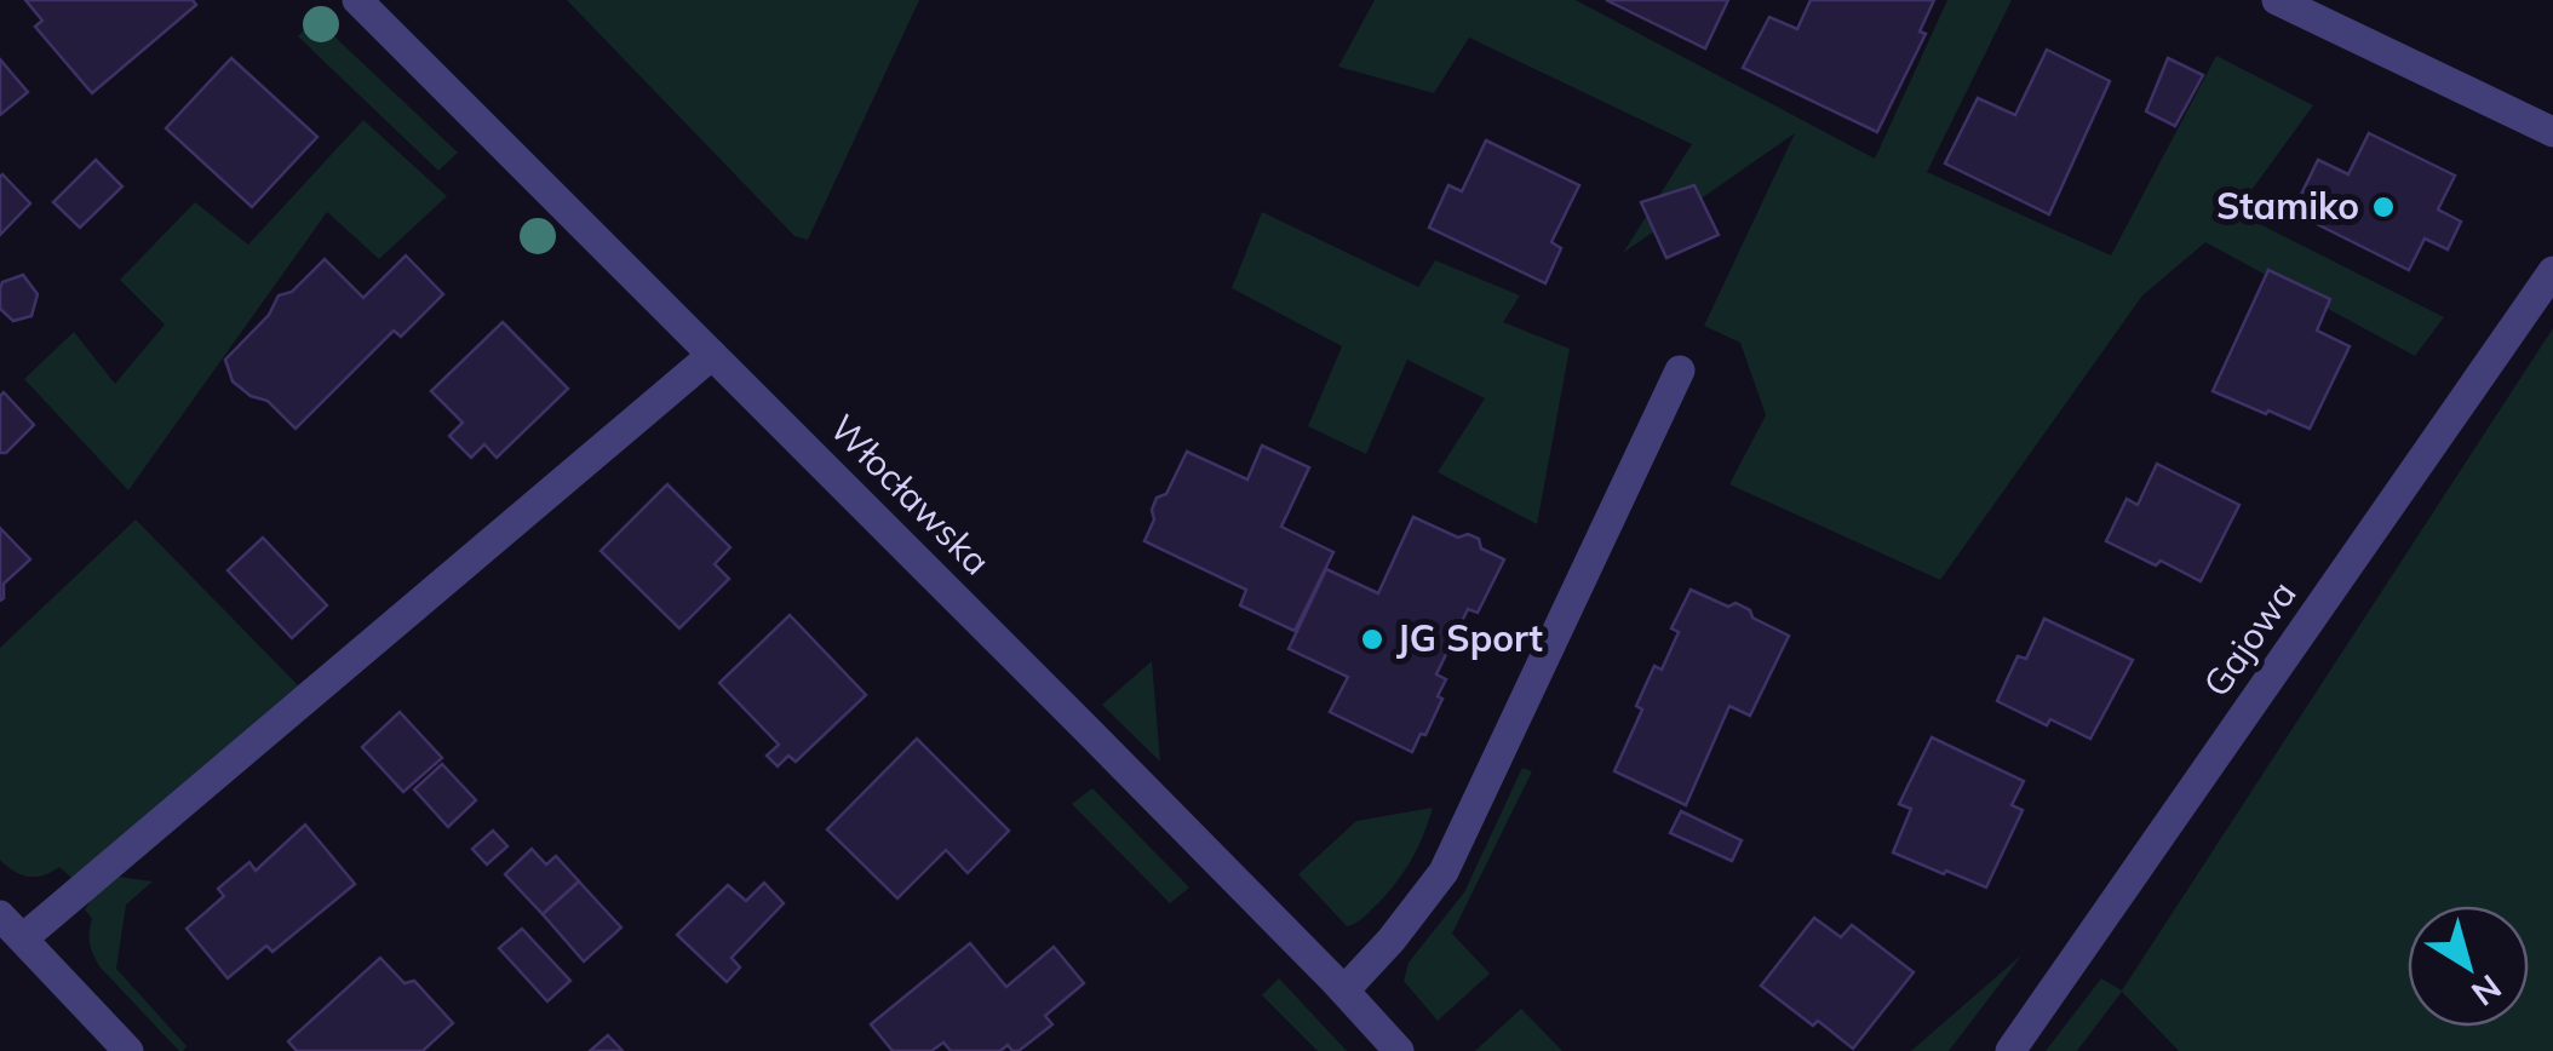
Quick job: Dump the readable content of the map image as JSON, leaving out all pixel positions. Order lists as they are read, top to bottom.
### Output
{
  "streets": {
    "street": ["Włocławska", "Gajowa"]
  },
  "places": ["Stamiko", "JG Sport"],
  "north": "bottom right"
}
